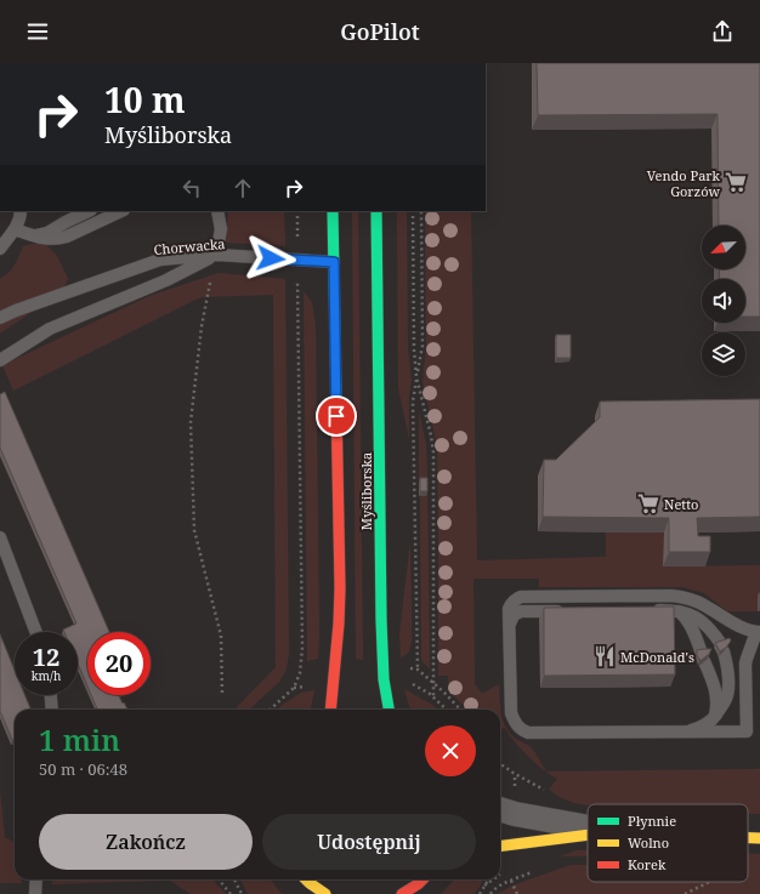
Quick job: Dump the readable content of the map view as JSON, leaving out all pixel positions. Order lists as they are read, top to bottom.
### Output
{
  "streets": {
    "main road": ["Myśliborska"],
    "lane": ["Chorwacka"]
  },
  "crossings": [
    ["Chorwacka", "Myśliborska"]
  ],
  "places": {
    "supermarket": ["Vendo Park Gorzów", "Netto"],
    "restaurant": ["McDonald's"]
  },
  "legend": ["Płynnie", "Wolno", "Korek"],
  "north": "bottom left",
  "page": {
    "header": "GoPilot",
    "turn": ["10 m", "Myśliborska"],
    "speed": "12 km/h",
    "limit": "20",
    "heading": ["1 min", "50 m · 06:48"],
    "buttons": ["Zakończ", "Udostępnij"]
  }
}
